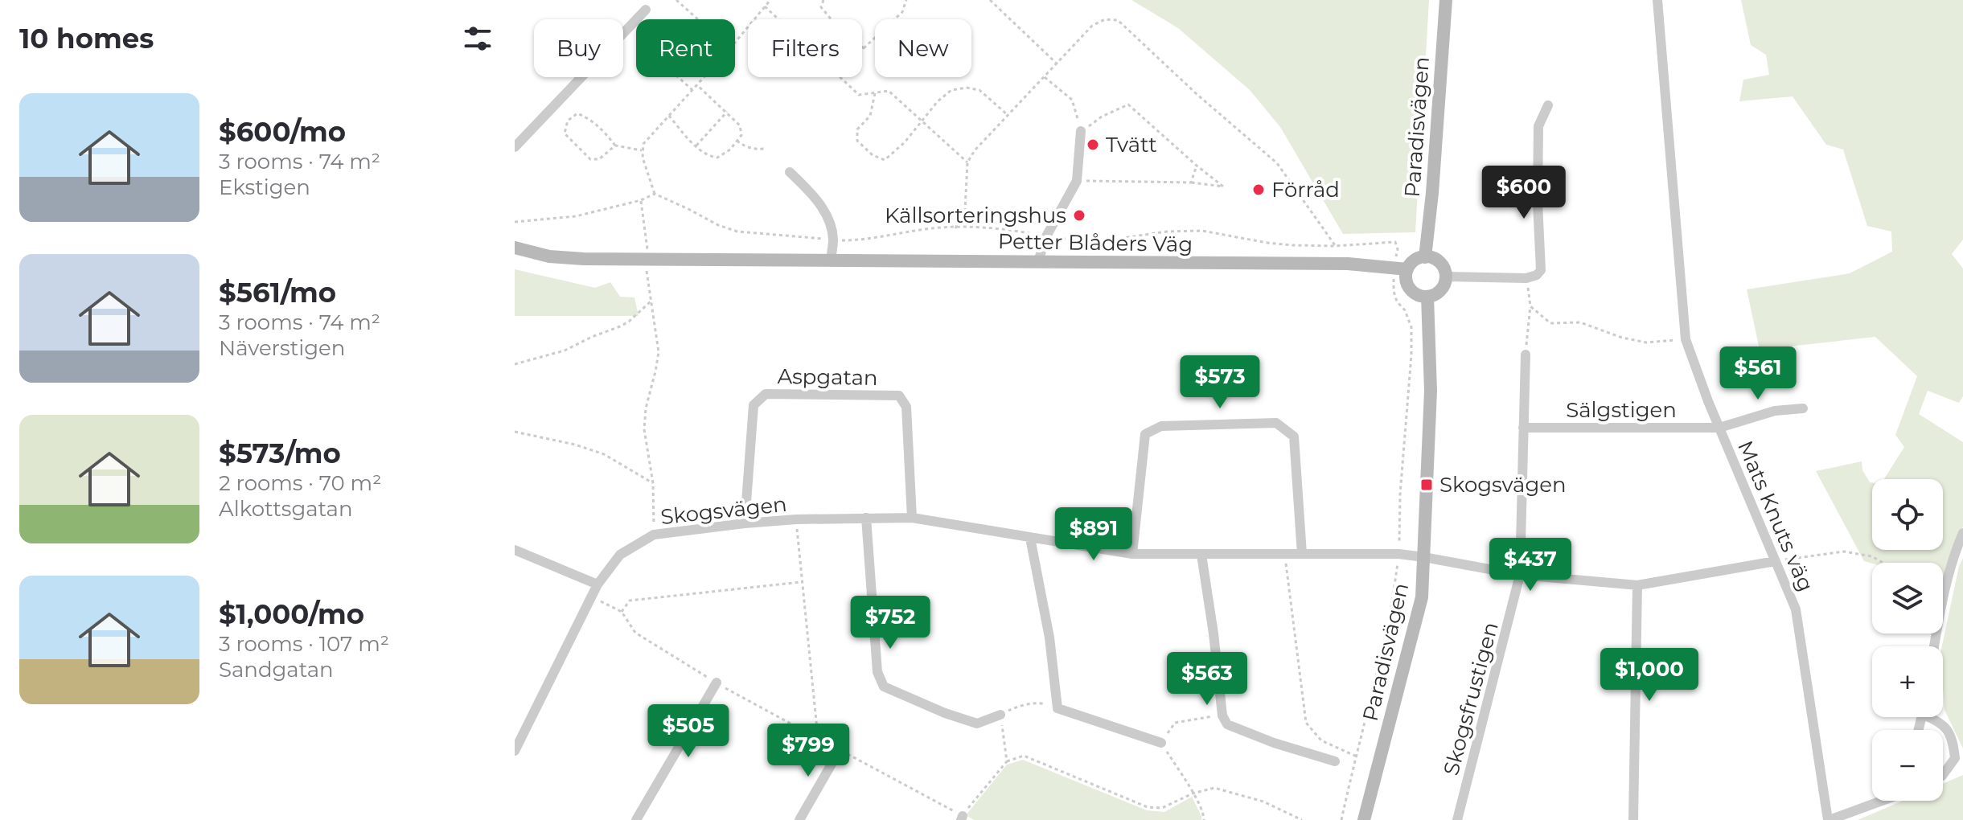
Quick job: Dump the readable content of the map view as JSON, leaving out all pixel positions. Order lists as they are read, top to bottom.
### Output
{
  "streets": {
    "street": [
      "Paradisvägen",
      "Petter Blåders Väg",
      "Aspgatan",
      "Sälgstigen",
      "Skogsvägen",
      "Mats Knuts väg",
      "Skogsfrustigen"
    ]
  },
  "crossings": [
    ["Paradisvägen", "Petter Blåders Väg"],
    ["Paradisvägen", "Skogsvägen"],
    ["Aspgatan", "Skogsvägen"],
    ["Sälgstigen", "Mats Knuts väg"],
    ["Sälgstigen", "Skogsfrustigen"],
    ["Skogsvägen", "Mats Knuts väg"],
    ["Skogsvägen", "Skogsfrustigen"]
  ],
  "places": {
    "other": ["Tvätt", "Förråd", "Källsorteringshus"],
    "transit": ["Skogsvägen"]
  },
  "page": {
    "heading": "10 homes",
    "chip": [
      "Buy",
      "Rent",
      "Filters",
      "New"
    ],
    "list": [
      {
        "name": "$600/mo",
        "note": "3 rooms · 74 m² · Ekstigen"
      },
      {
        "name": "$561/mo",
        "note": "3 rooms · 74 m² · Näverstigen"
      },
      {
        "name": "$573/mo",
        "note": "2 rooms · 70 m² · Alkottsgatan"
      },
      {
        "name": "$1,000/mo",
        "note": "3 rooms · 107 m² · Sandgatan"
      }
    ],
    "price": [
      "$600",
      "$561",
      "$573",
      "$891",
      "$437",
      "$752",
      "$1,000",
      "$563",
      "$505",
      "$799"
    ],
    "map_buttons": ["+", "−"]
  }
}
